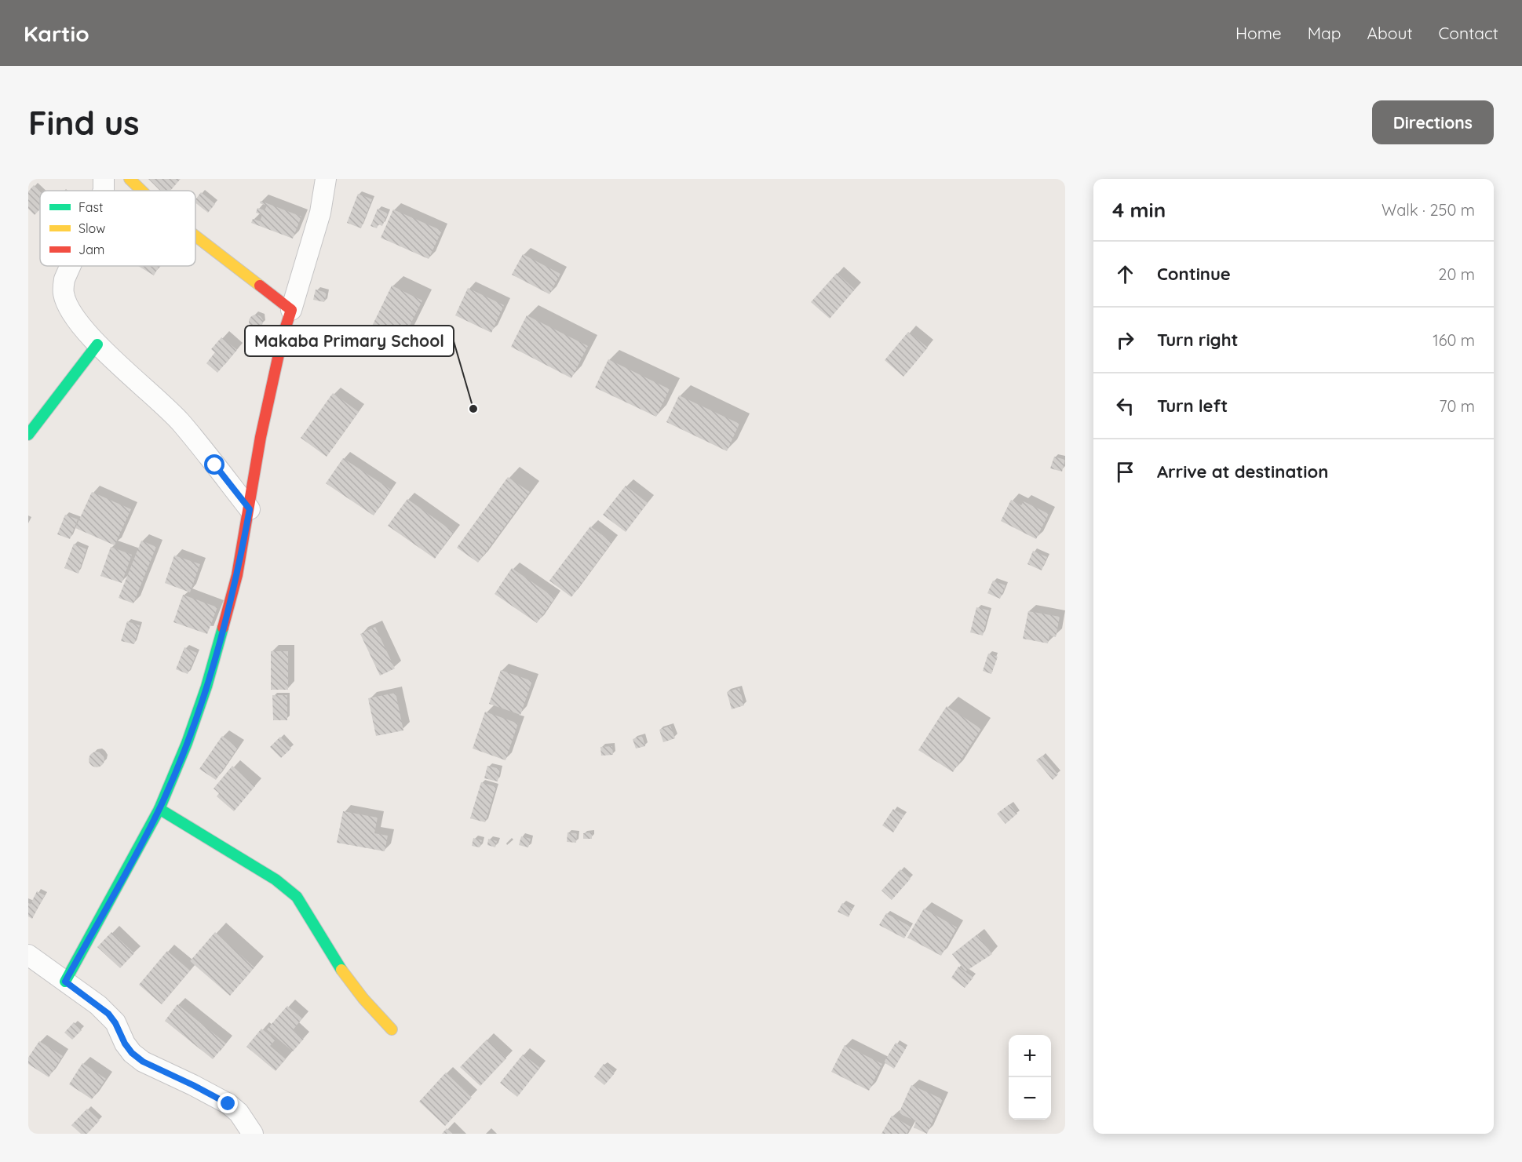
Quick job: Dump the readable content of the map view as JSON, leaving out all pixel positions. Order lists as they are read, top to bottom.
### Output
{
  "places": ["Makaba Primary School"],
  "legend": ["Fast", "Slow", "Jam"],
  "page": {
    "header": "Kartio",
    "nav": [
      "Home",
      "Map",
      "About",
      "Contact"
    ],
    "buttons": "Directions",
    "title": "Find us",
    "heading": ["4 min", "Walk · 250 m"],
    "list": [
      ["Continue", "20 m"],
      ["Turn right", "160 m"],
      ["Turn left", "70 m"],
      "Arrive at destination"
    ],
    "map_buttons": ["+", "−"]
  }
}
